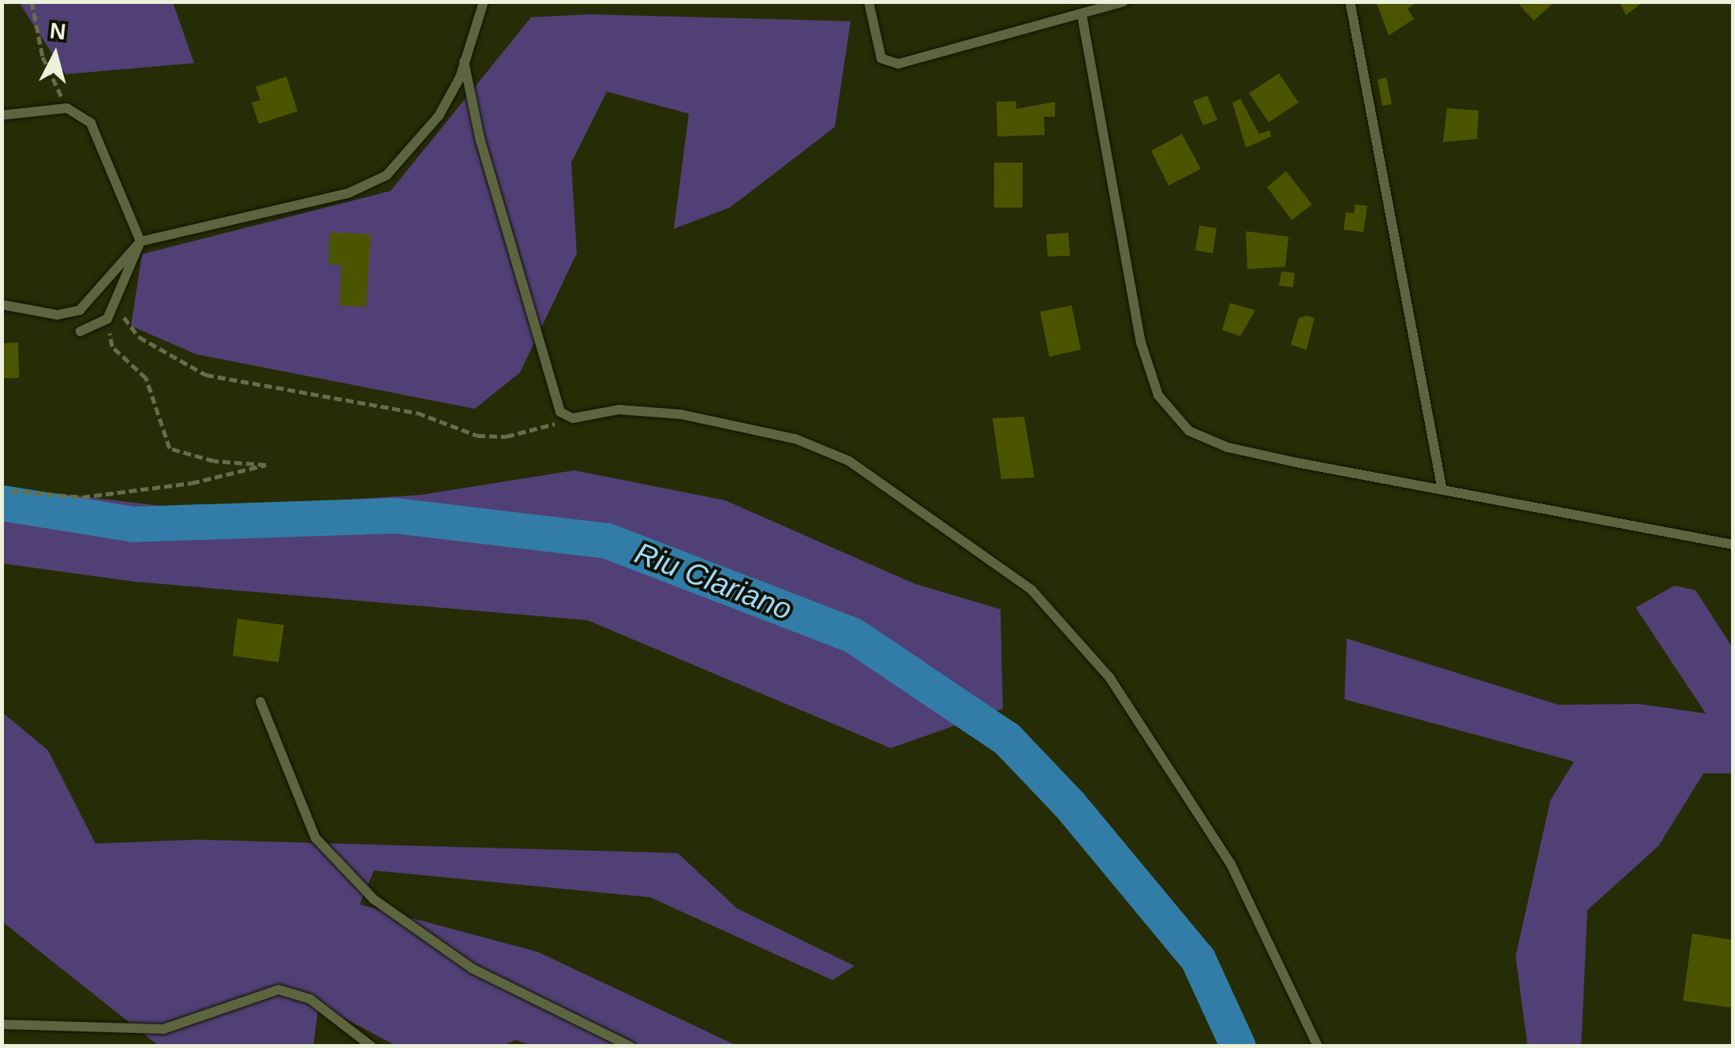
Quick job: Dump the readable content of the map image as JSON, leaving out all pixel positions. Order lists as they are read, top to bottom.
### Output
{
  "water": ["Riu Clariano"],
  "north": "top"
}
